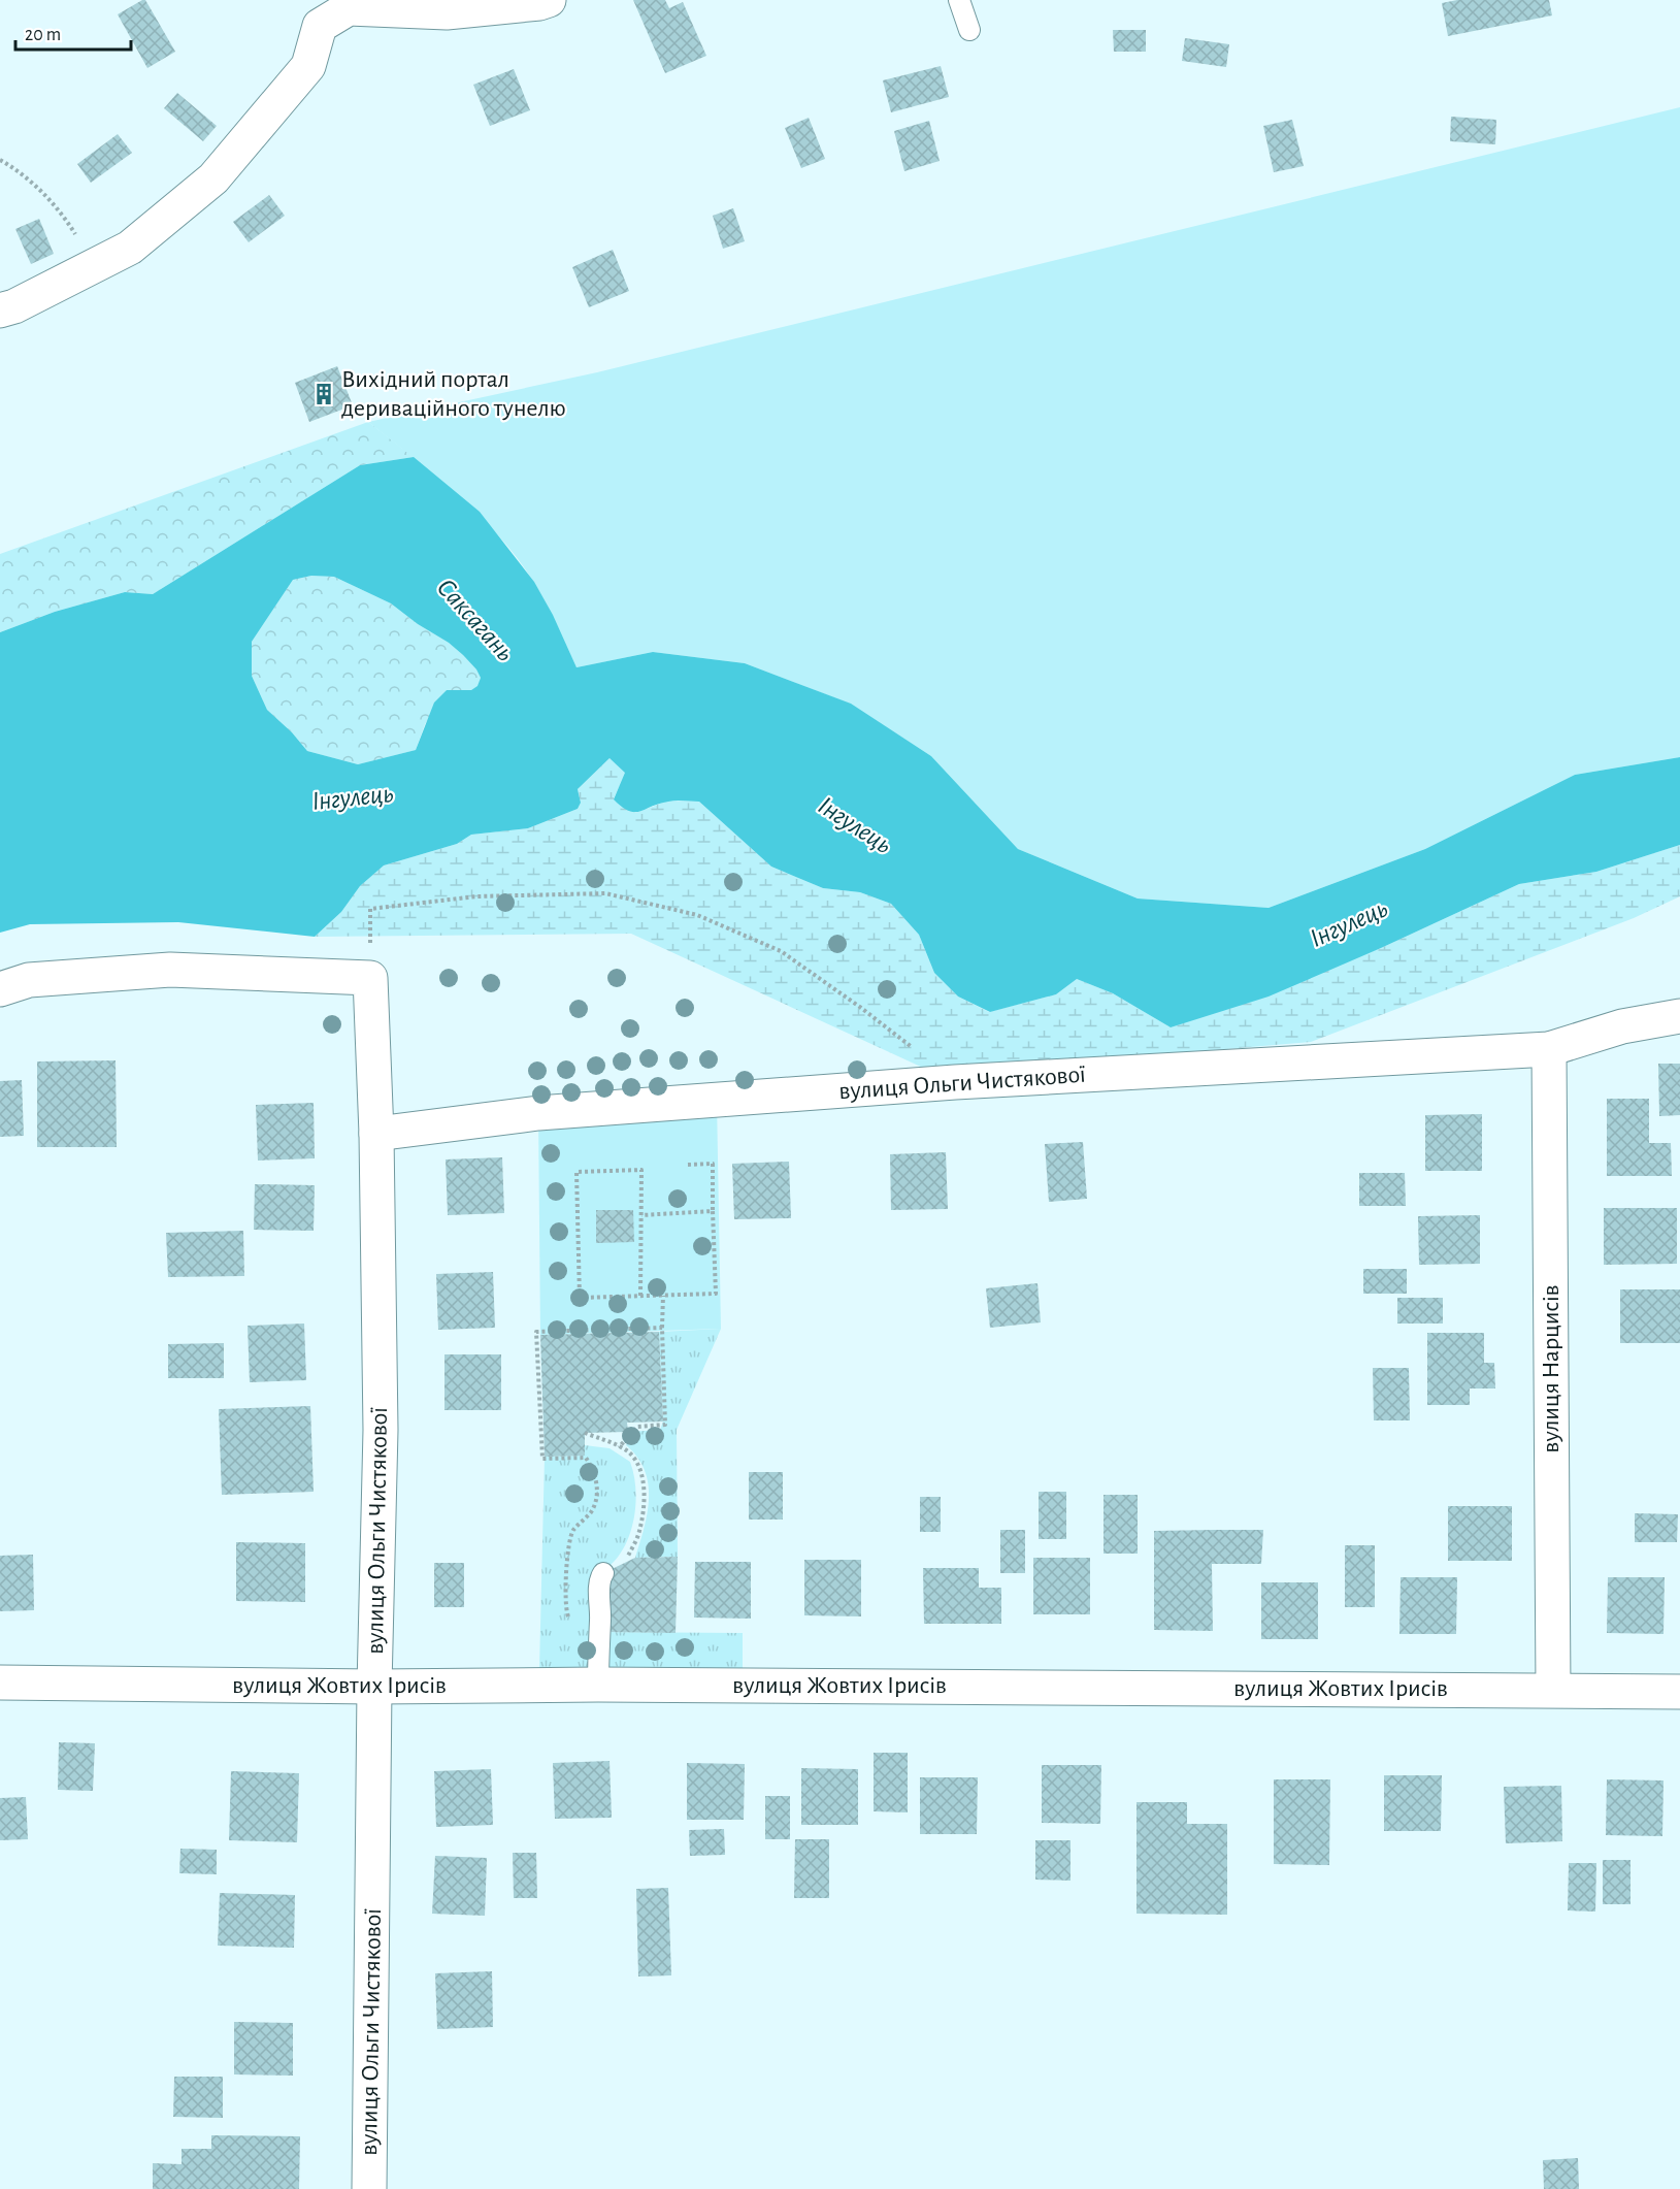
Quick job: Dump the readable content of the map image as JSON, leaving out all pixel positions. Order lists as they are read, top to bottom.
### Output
{
  "streets": {
    "street": ["вулиця Ольги Чистякової", "вулиця Нарцисів", "вулиця Жовтих Ірисів"]
  },
  "crossings": [
    ["вулиця Ольги Чистякової", "вулиця Нарцисів"],
    ["вулиця Ольги Чистякової", "вулиця Жовтих Ірисів"],
    ["вулиця Нарцисів", "вулиця Жовтих Ірисів"]
  ],
  "water": ["Саксагань", "Інгулець"],
  "places": {
    "building": ["Вихідний портал дериваційного тунелю"]
  },
  "scale_bar": "20 m"
}
